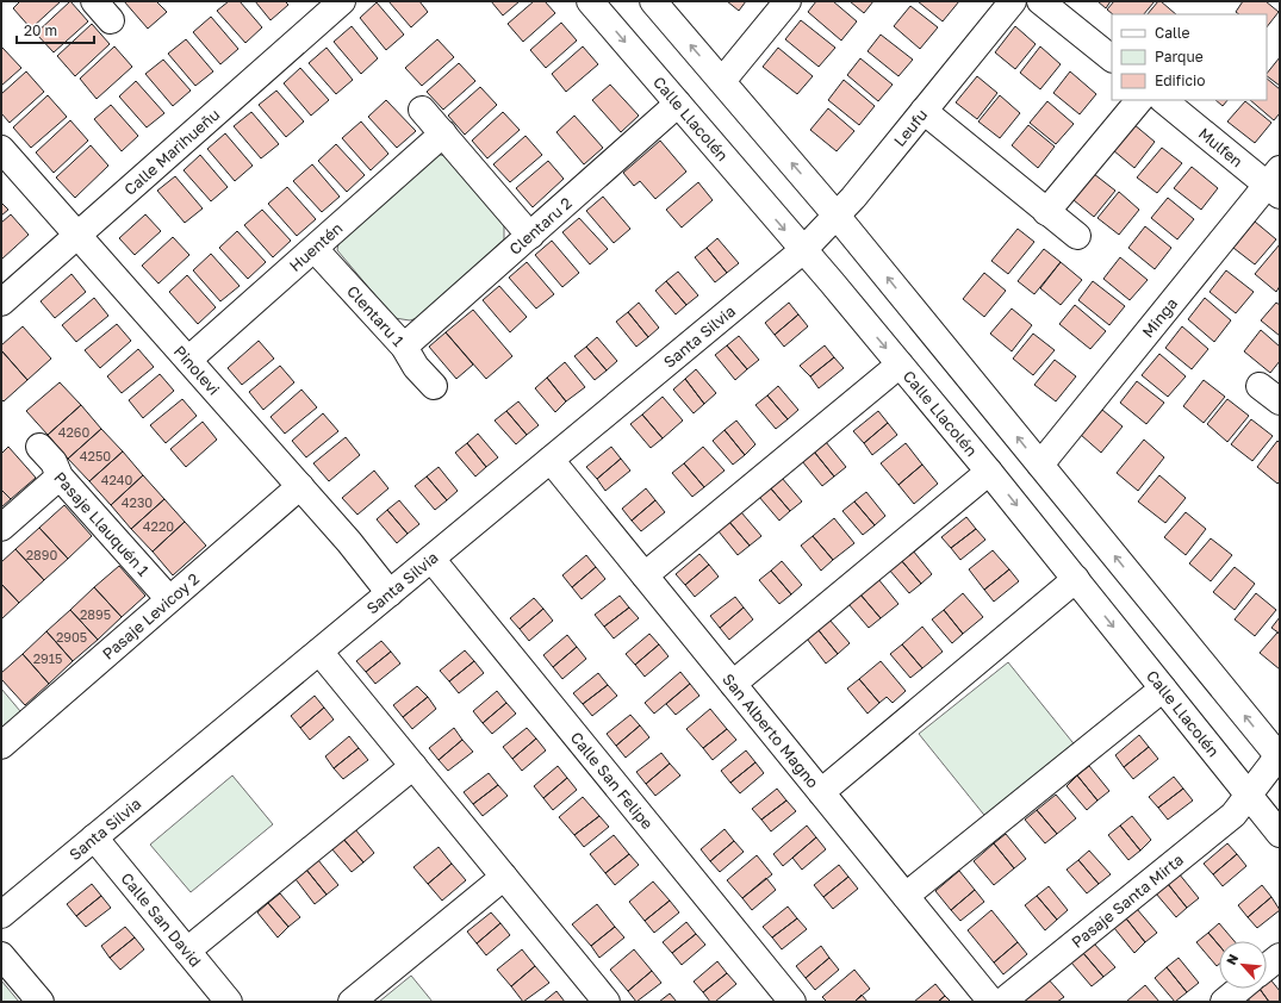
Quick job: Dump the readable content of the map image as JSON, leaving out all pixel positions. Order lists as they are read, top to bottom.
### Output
{
  "streets": {
    "street": [
      "Calle Llacolén",
      "Leufu",
      "Mulfen",
      "Calle Marihueñu",
      "Clentaru 2",
      "Huentén",
      "Clentaru 1",
      "Minga",
      "Santa Silvia",
      "Pinolevi",
      "Pasaje Llauquén 1",
      "Pasaje Levicoy 2",
      "San Alberto Magno",
      "Calle San Felipe",
      "Pasaje Santa Mirta",
      "Calle San David"
    ]
  },
  "crossings": [
    ["Calle Llacolén", "Leufu"],
    ["Calle Llacolén", "Clentaru 2"],
    ["Calle Llacolén", "Santa Silvia"],
    ["Calle Llacolén", "Pasaje Santa Mirta"],
    ["Leufu", "Santa Silvia"],
    ["Mulfen", "Minga"],
    ["Calle Marihueñu", "Pinolevi"],
    ["Clentaru 2", "Clentaru 1"],
    ["Huentén", "Clentaru 1"],
    ["Huentén", "Pinolevi"],
    ["Santa Silvia", "Pinolevi"],
    ["Santa Silvia", "San Alberto Magno"],
    ["Santa Silvia", "Calle San Felipe"],
    ["Santa Silvia", "Calle San David"],
    ["Pinolevi", "Pasaje Levicoy 2"],
    ["Pasaje Llauquén 1", "Pasaje Levicoy 2"]
  ],
  "house_numbers": [
    "4260",
    "4250",
    "4240",
    "4230",
    "4220",
    "2890",
    "2895",
    "2905",
    "2915"
  ],
  "legend": ["Calle", "Parque", "Edificio"],
  "scale_bar": "20 m",
  "north": "top left"
}
